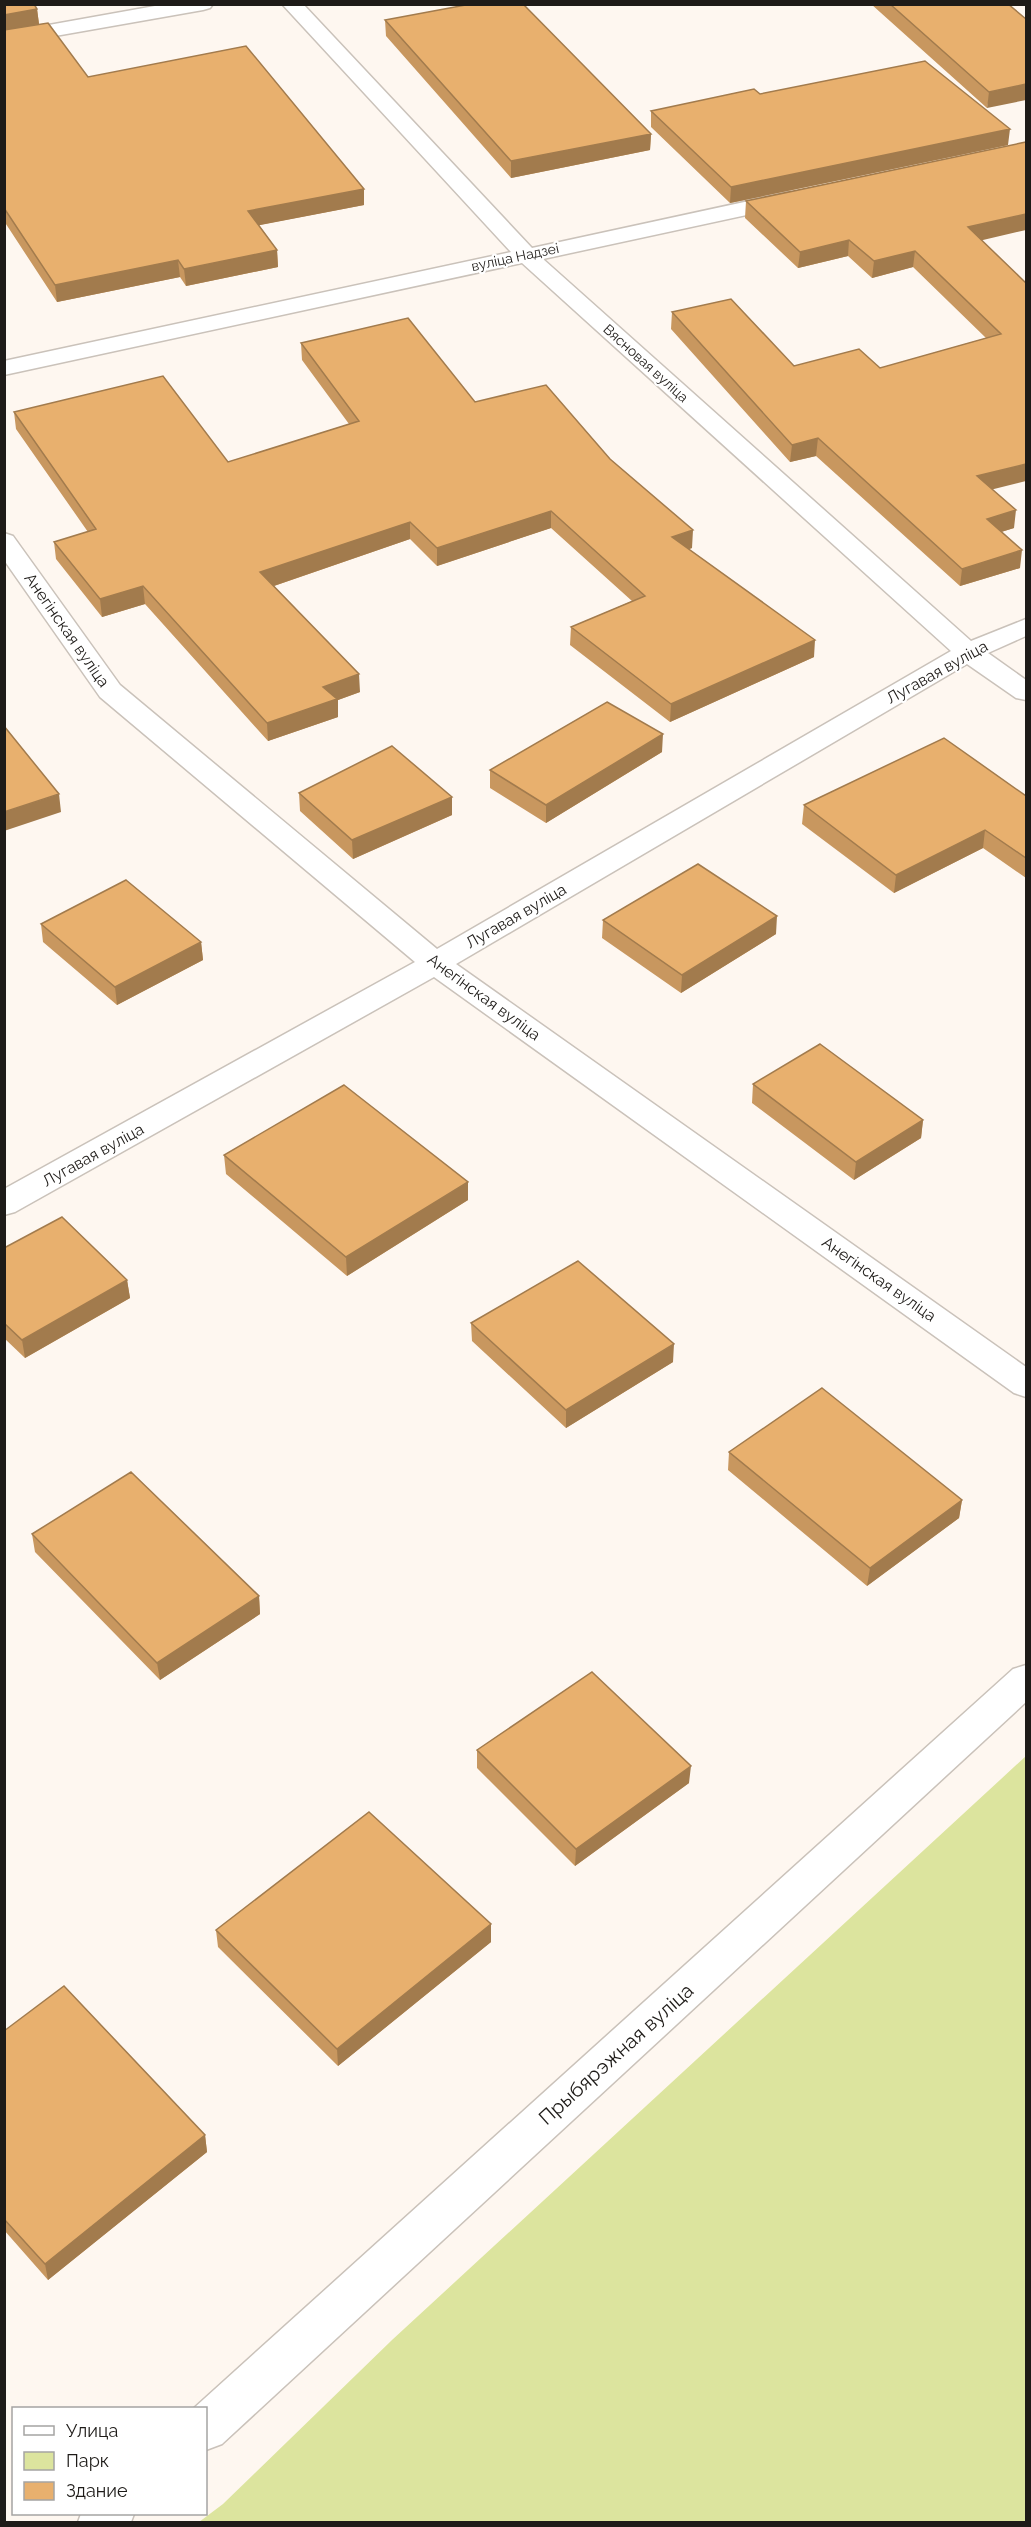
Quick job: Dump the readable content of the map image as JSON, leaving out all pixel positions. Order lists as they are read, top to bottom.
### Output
{
  "streets": {
    "street": [
      "вуліца Надзеі",
      "Вясновая вуліца",
      "Анегінская вуліца",
      "Лугавая вуліца",
      "Прыбярэжная вуліца"
    ]
  },
  "crossings": [
    ["вуліца Надзеі", "Вясновая вуліца"],
    ["Вясновая вуліца", "Лугавая вуліца"],
    ["Анегінская вуліца", "Лугавая вуліца"]
  ],
  "legend": ["Улица", "Парк", "Здание"]
}
